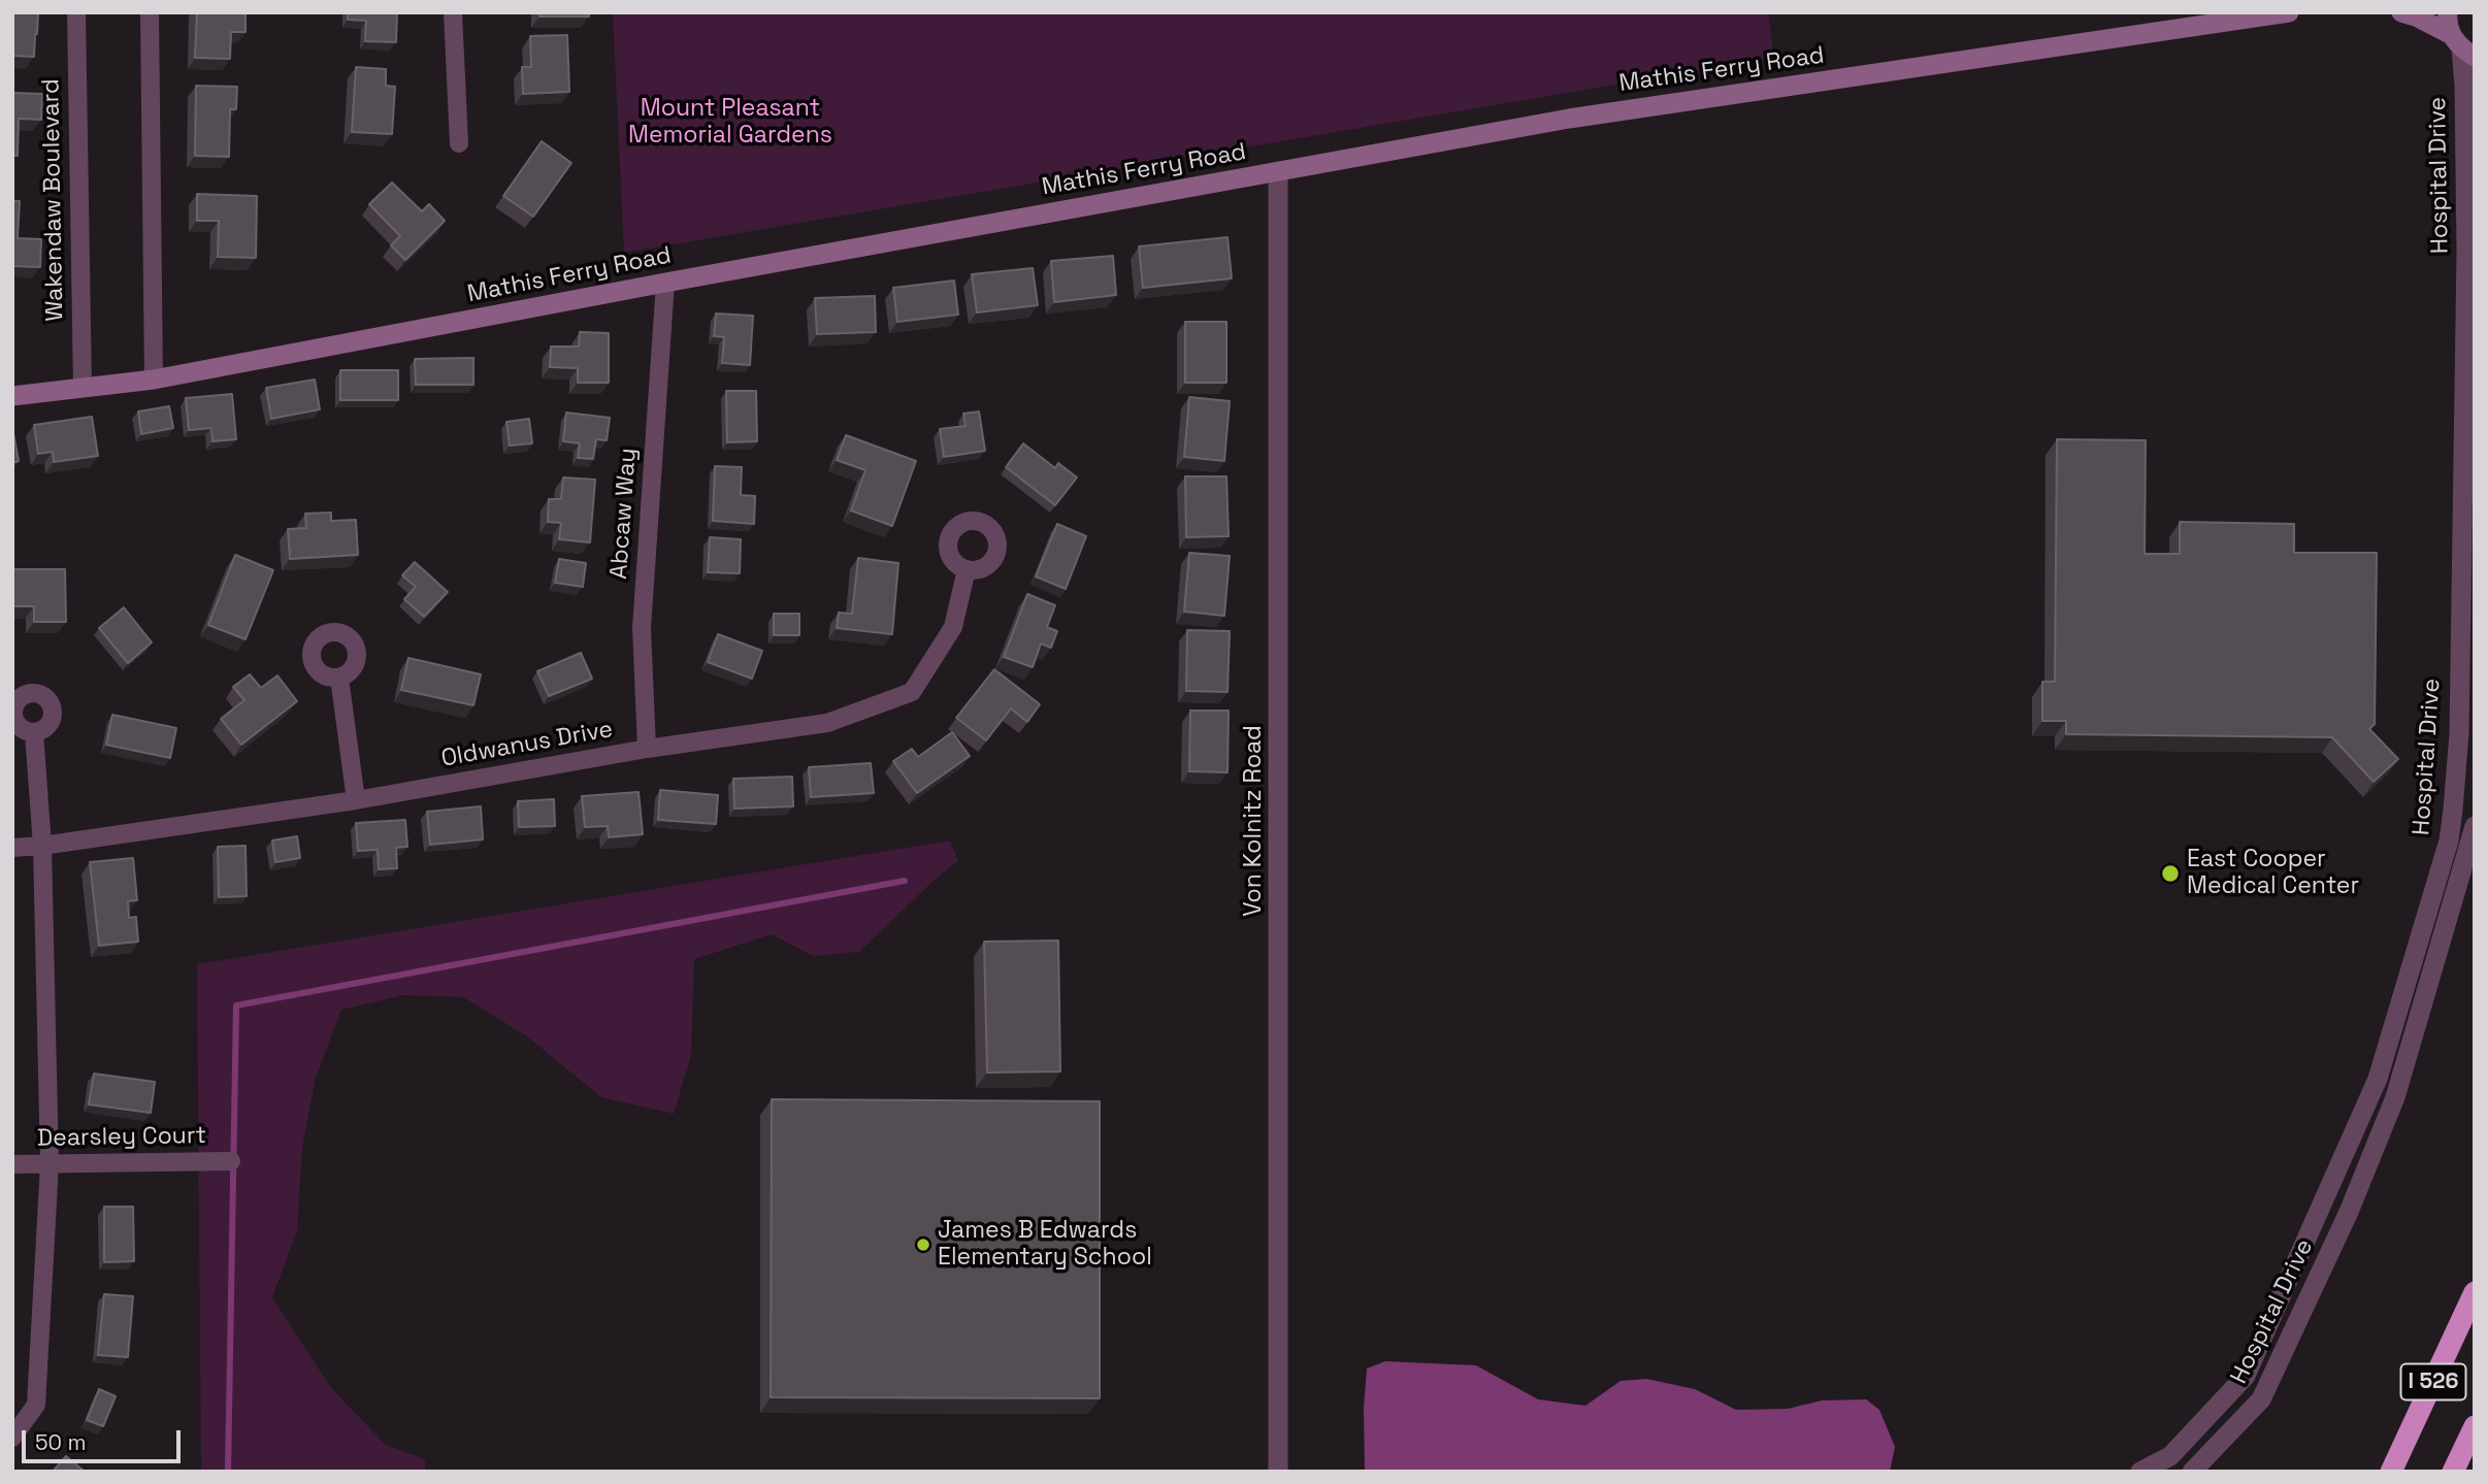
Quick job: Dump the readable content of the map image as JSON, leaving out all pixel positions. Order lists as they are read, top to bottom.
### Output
{
  "streets": {
    "highway": ["I 526"],
    "main road": ["Mathis Ferry Road"],
    "street": [
      "Hospital Drive",
      "Wakendaw Boulevard",
      "Abcaw Way",
      "Oldwanus Drive",
      "Von Kolnitz Road",
      "Dearsley Court"
    ]
  },
  "crossings": [
    ["Mathis Ferry Road", "Wakendaw Boulevard"],
    ["Mathis Ferry Road", "Abcaw Way"],
    ["Mathis Ferry Road", "Von Kolnitz Road"],
    ["Abcaw Way", "Oldwanus Drive"]
  ],
  "parks": ["Mount Pleasant Memorial Gardens"],
  "places": ["East Cooper Medical Center", "James B Edwards Elementary School"],
  "scale_bar": "50 m"
}
